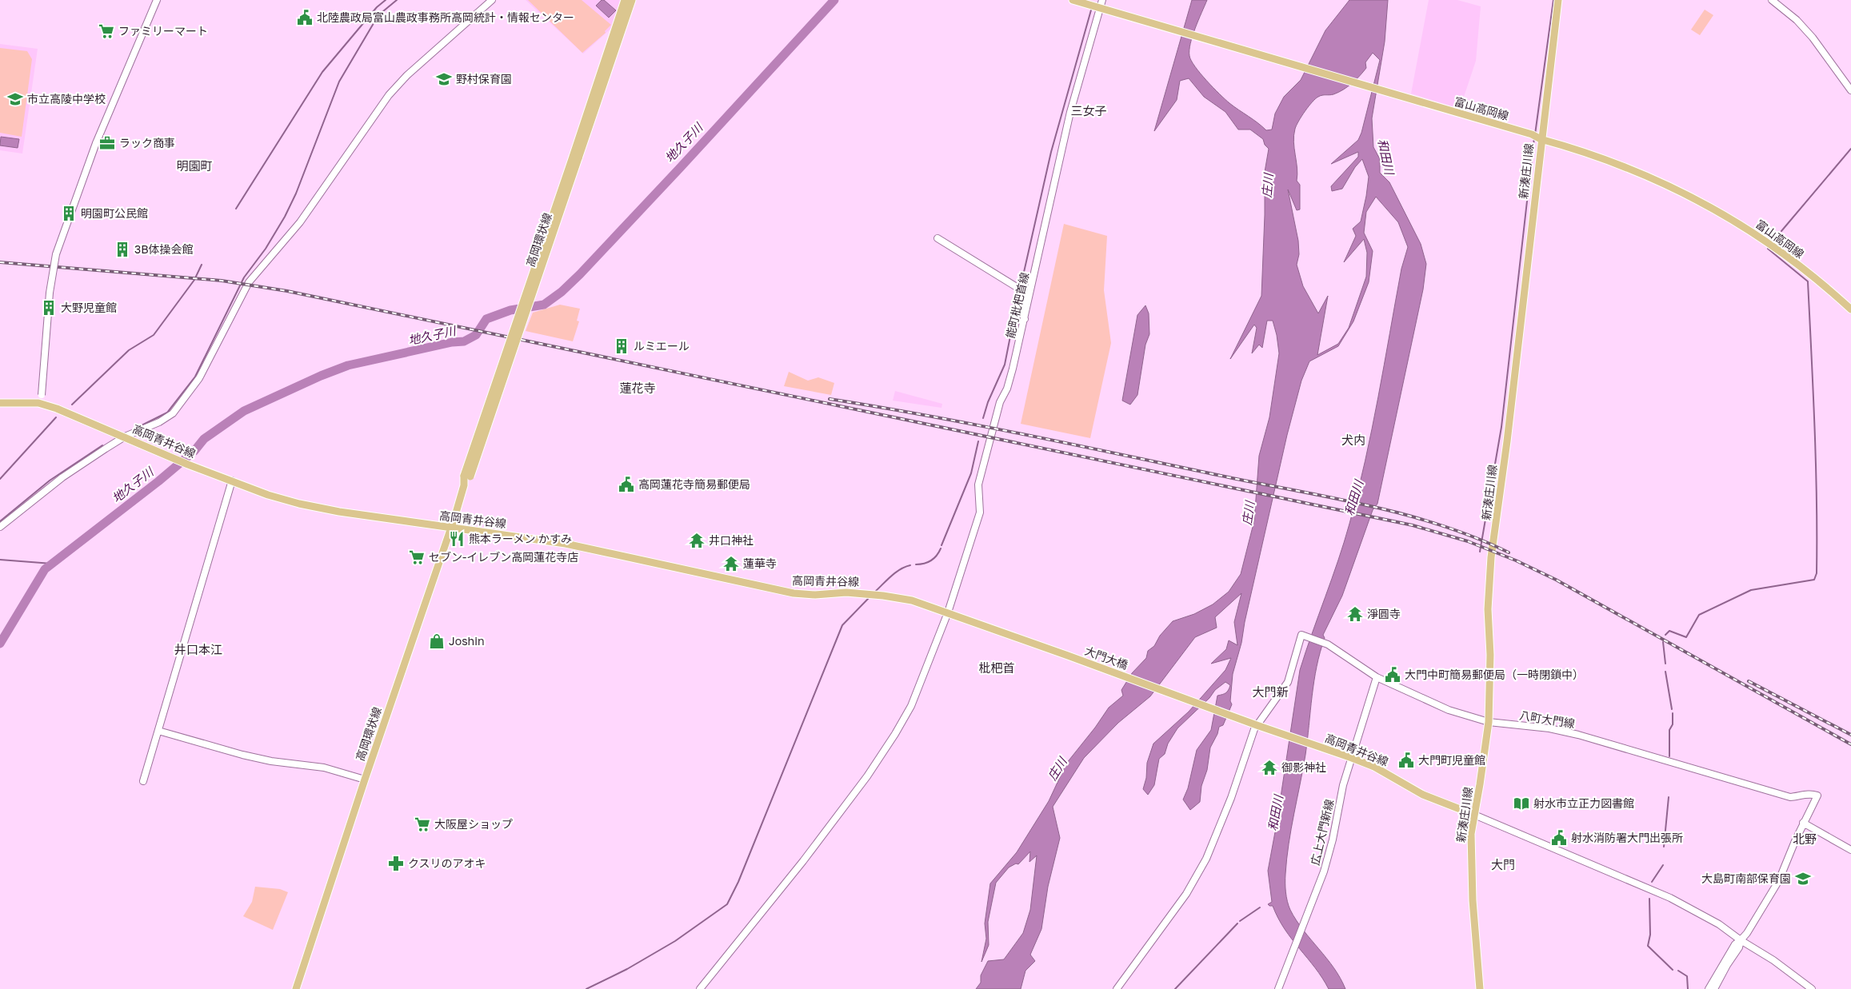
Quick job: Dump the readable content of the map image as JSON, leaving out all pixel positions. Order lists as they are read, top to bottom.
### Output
{
  "streets": {
    "main road": [
      "富山高岡線",
      "新湊庄川線",
      "高岡環状線",
      "高岡青井谷線",
      "大門大橋"
    ],
    "street": ["能町枇杷首線", "八町大門線", "広上大門新線"]
  },
  "crossings": [
    ["富山高岡線", "新湊庄川線"],
    ["富山高岡線", "能町枇杷首線"],
    ["新湊庄川線", "高岡青井谷線"],
    ["新湊庄川線", "八町大門線"],
    ["高岡環状線", "高岡青井谷線"],
    ["能町枇杷首線", "高岡青井谷線"],
    ["高岡青井谷線", "大門大橋"],
    ["高岡青井谷線", "八町大門線"],
    ["高岡青井谷線", "広上大門新線"],
    ["八町大門線", "広上大門新線"]
  ],
  "districts": [
    "三女子",
    "明園町",
    "蓮花寺",
    "犬内",
    "井口本江",
    "枇杷首",
    "大門新",
    "北野",
    "大門"
  ],
  "water": ["地久子川", "和田川", "庄川"],
  "places": {
    "public building": [
      "北陸農政局富山農政事務所高岡統計・情報センター",
      "高岡蓮花寺簡易郵便局",
      "大門中町簡易郵便局（一時閉鎖中）",
      "大門町児童館",
      "射水消防署大門出張所"
    ],
    "supermarket": ["ファミリーマート", "セブン-イレブン高岡蓮花寺店", "大阪屋ショップ"],
    "school or university": ["野村保育園", "市立高陵中学校", "大島町南部保育園"],
    "office": ["ラック商事"],
    "building": [
      "明園町公民館",
      "3B体操会館",
      "大野児童館",
      "ルミエール"
    ],
    "restaurant": ["熊本ラーメン かすみ"],
    "temple": [
      "井口神社",
      "蓮華寺",
      "淨圓寺",
      "御影神社"
    ],
    "shop": ["Joshin"],
    "library": ["射水市立正力図書館"],
    "pharmacy": ["クスリのアオキ"]
  }
}
